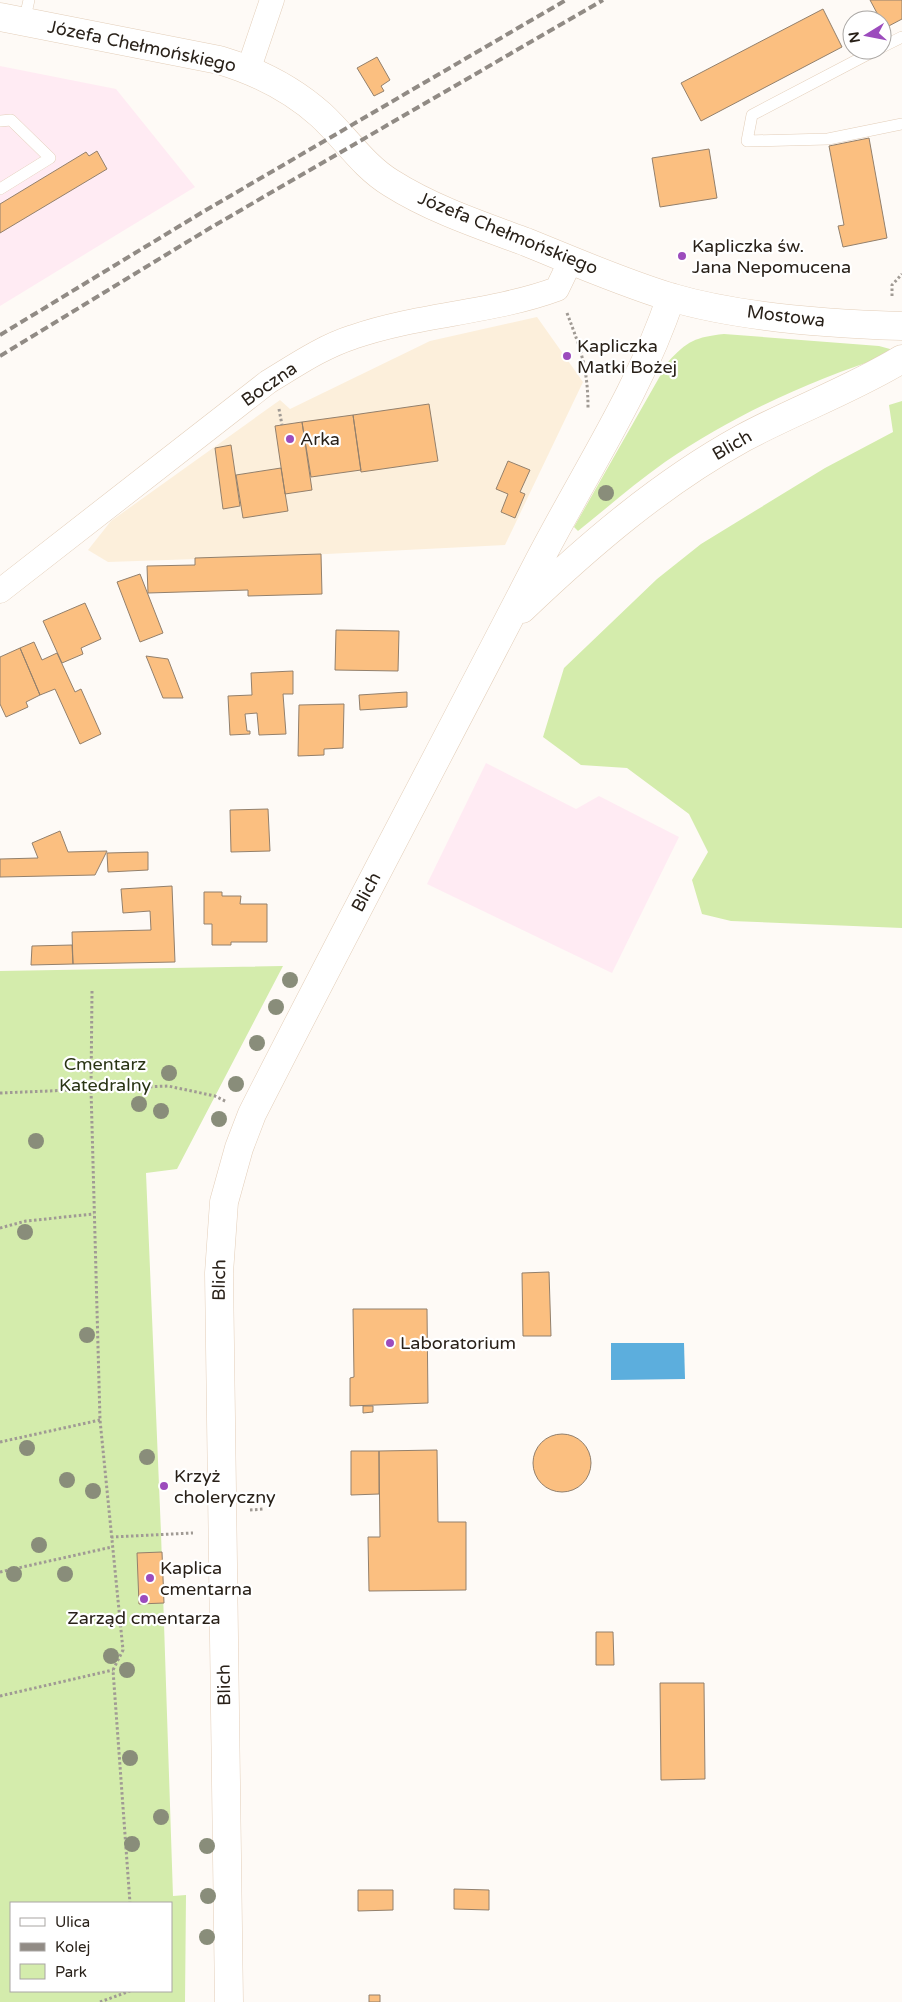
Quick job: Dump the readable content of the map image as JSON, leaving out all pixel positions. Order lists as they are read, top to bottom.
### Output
{
  "streets": {
    "street": [
      "Józefa Chełmońskiego",
      "Mostowa",
      "Boczna",
      "Blich"
    ]
  },
  "crossings": [
    ["Józefa Chełmońskiego", "Mostowa"],
    ["Józefa Chełmońskiego", "Blich"],
    ["Mostowa", "Blich"]
  ],
  "parks": ["Cmentarz Katedralny"],
  "places": [
    "Kapliczka św. Jana Nepomucena",
    "Kapliczka Matki Bożej",
    "Arka",
    "Laboratorium",
    "Krzyż choleryczny",
    "Kaplica cmentarna",
    "Zarząd cmentarza"
  ],
  "legend": ["Ulica", "Kolej", "Park"],
  "north": "left"
}
